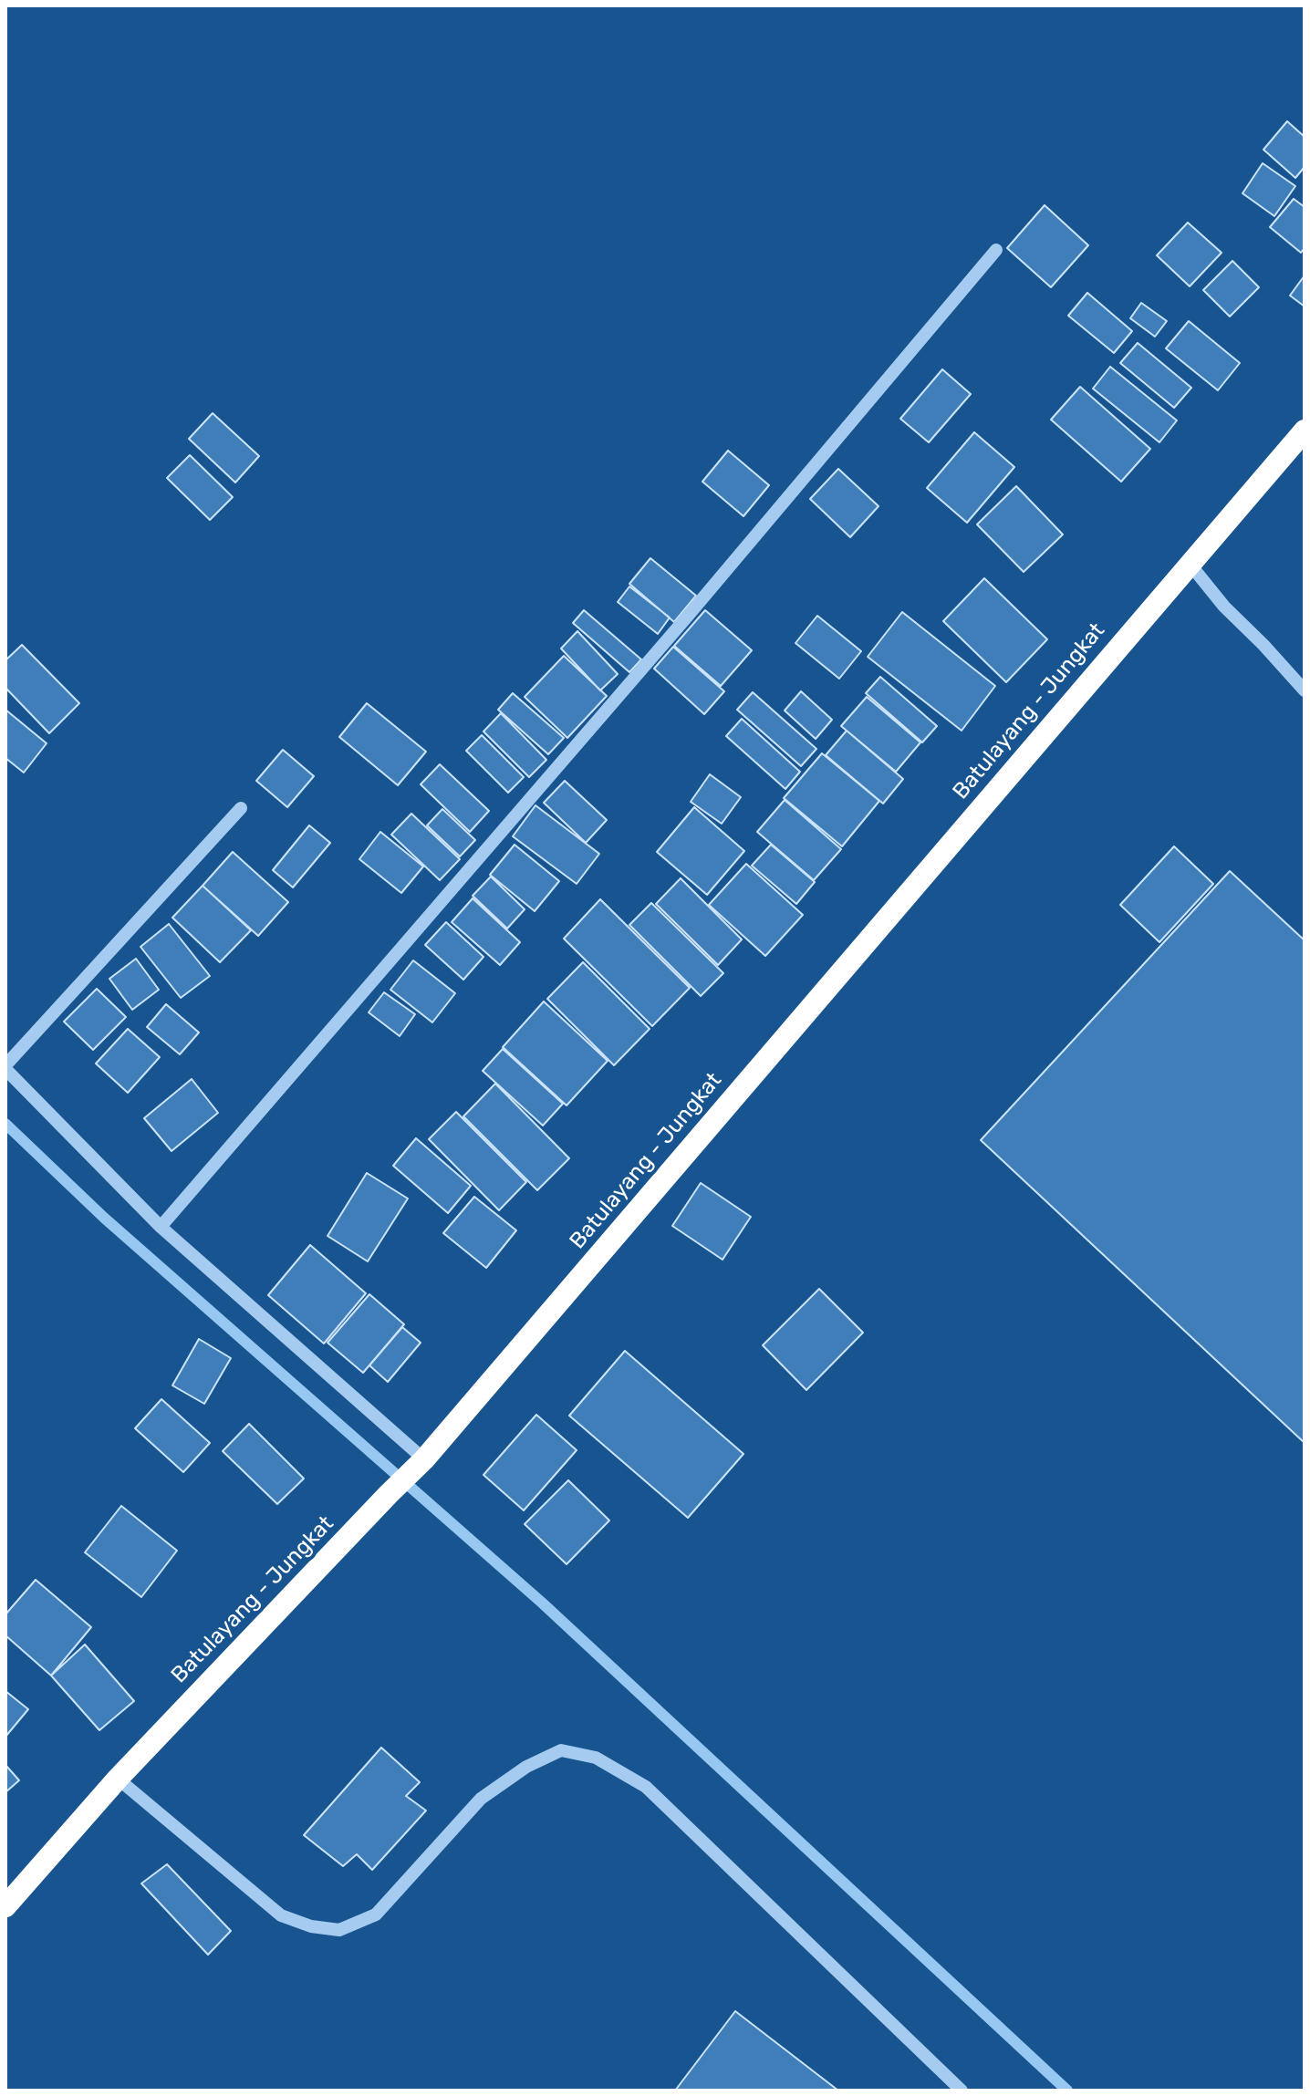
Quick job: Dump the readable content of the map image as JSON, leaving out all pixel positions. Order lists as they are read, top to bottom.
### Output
{
  "streets": {
    "highway": ["Batulayang - Jungkat"]
  }
}
